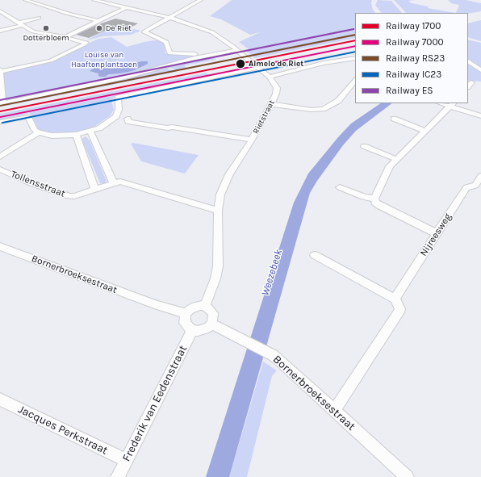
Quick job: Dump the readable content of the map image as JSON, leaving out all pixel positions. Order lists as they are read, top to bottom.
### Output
{
  "streets": {
    "street": [
      "Rietstraat",
      "Tollensstraat",
      "Nijreesweg",
      "Bornerbroeksestraat",
      "Frederik van Eedenstraat",
      "Jacques Perkstraat"
    ]
  },
  "crossings": [
    ["Rietstraat", "Bornerbroeksestraat"],
    ["Rietstraat", "Frederik van Eedenstraat"],
    ["Bornerbroeksestraat", "Frederik van Eedenstraat"],
    ["Frederik van Eedenstraat", "Jacques Perkstraat"]
  ],
  "water": ["Weezebeek"],
  "parks": ["Louise van Haaftenplantsoen"],
  "places": ["Dotterbloem", "De Riet", "Almelo de Riet"],
  "lines": [
    "rail line ES",
    "rail line RS23",
    "rail line 1700",
    "rail line 7000",
    "rail line IC23"
  ],
  "legend": [
    "Railway 1700",
    "Railway 7000",
    "Railway RS23",
    "Railway IC23",
    "Railway ES"
  ]
}
